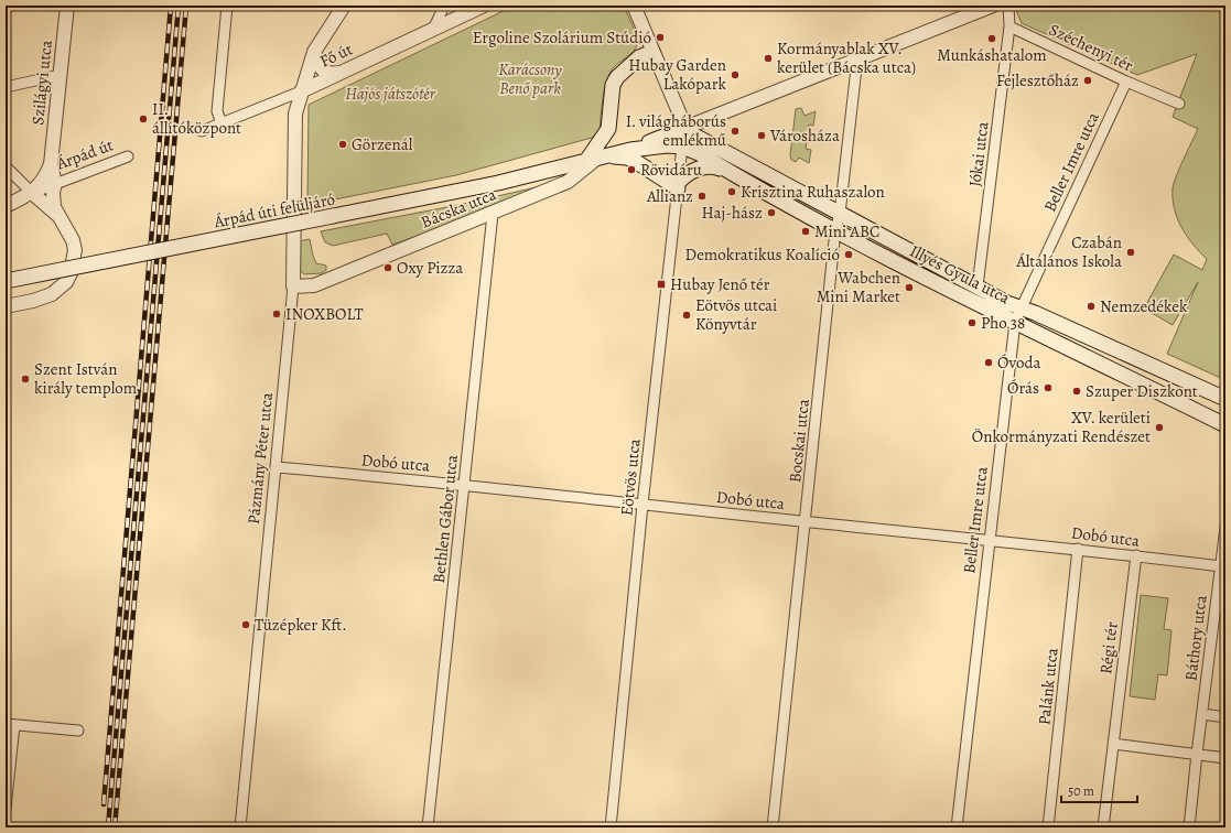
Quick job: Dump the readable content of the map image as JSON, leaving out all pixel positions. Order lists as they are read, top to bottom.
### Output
{
  "streets": {
    "main road": ["Bácska utca", "Árpád úti felüljáró", "Illyés Gyula utca"],
    "street": [
      "Széchenyi tér",
      "Fő út",
      "Szilágyi utca",
      "Árpád út",
      "Jókai utca",
      "Beller Imre utca",
      "Bocskai utca",
      "Pázmány Péter utca",
      "Dobó utca",
      "Eötvös utca",
      "Bethlen Gábor utca",
      "Báthory utca",
      "Régi tér",
      "Palánk utca"
    ]
  },
  "crossings": [
    ["Széchenyi tér", "Jókai utca"],
    ["Széchenyi tér", "Beller Imre utca"],
    ["Fő út", "Pázmány Péter utca"],
    ["Szilágyi utca", "Árpád út"],
    ["Jókai utca", "Illyés Gyula utca"],
    ["Beller Imre utca", "Illyés Gyula utca"],
    ["Beller Imre utca", "Dobó utca"],
    ["Bácska utca", "Árpád úti felüljáró"],
    ["Bácska utca", "Illyés Gyula utca"],
    ["Bácska utca", "Bocskai utca"],
    ["Bácska utca", "Pázmány Péter utca"],
    ["Bácska utca", "Eötvös utca"],
    ["Bácska utca", "Bethlen Gábor utca"],
    ["Illyés Gyula utca", "Bocskai utca"],
    ["Illyés Gyula utca", "Eötvös utca"],
    ["Bocskai utca", "Dobó utca"],
    ["Pázmány Péter utca", "Dobó utca"],
    ["Dobó utca", "Eötvös utca"],
    ["Dobó utca", "Bethlen Gábor utca"],
    ["Dobó utca", "Báthory utca"],
    ["Dobó utca", "Régi tér"],
    ["Dobó utca", "Palánk utca"]
  ],
  "parks": ["Karácsony Benő park", "Hajós játszótér"],
  "places": {
    "other": [
      "Ergoline Szolárium Stúdió",
      "Munkáshatalom",
      "Kormányablak XV. kerület (Bácska utca)",
      "Hubay Garden Lakópark",
      "Fejlesztőház",
      "II. állítóközpont",
      "I. világháborús emlékmű",
      "Városháza",
      "Görzenál",
      "Rövidáru",
      "Krisztina Ruhaszalon",
      "Allianz",
      "Haj-hász",
      "Mini ABC",
      "Czabán Általános Iskola",
      "Demokratikus Koalíció",
      "Oxy Pizza",
      "Wabchen Mini Market",
      "Nemzedékek",
      "INOXBOLT",
      "Eötvös utcai Könyvtár",
      "Pho 38",
      "Óvoda",
      "Szent István király templom",
      "Órás",
      "Szuper Diszkont",
      "XV. kerületi Önkormányzati Rendészet",
      "Tüzépker Kft."
    ],
    "transit": ["Hubay Jenő tér"]
  },
  "scale_bar": "50 m"
}
